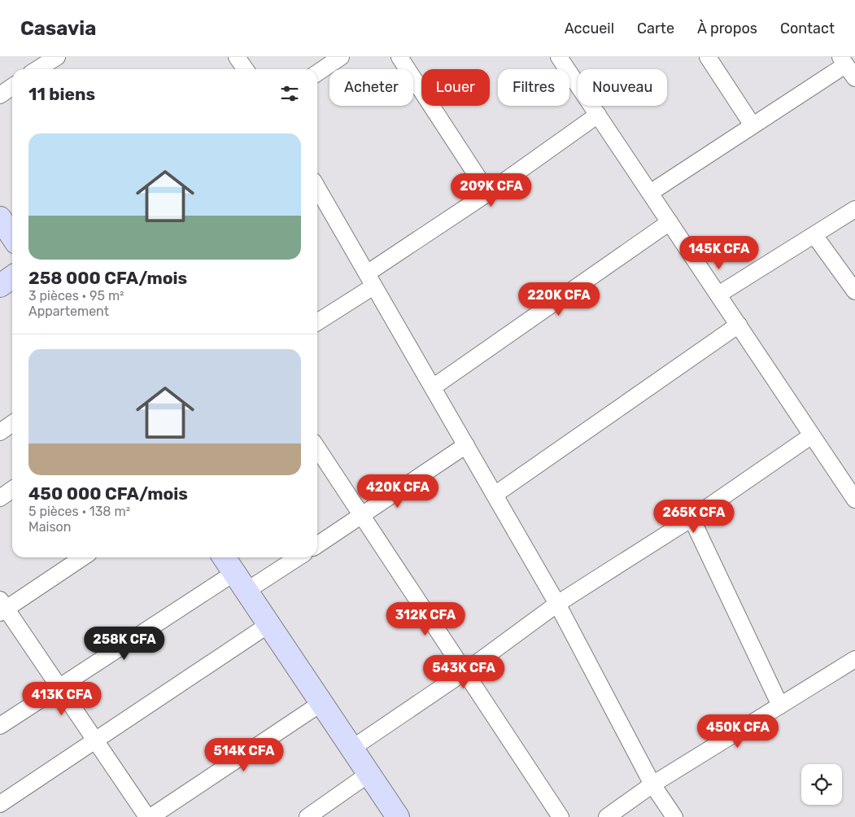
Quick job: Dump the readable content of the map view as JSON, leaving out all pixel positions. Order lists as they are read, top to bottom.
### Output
{
  "page": {
    "header": "Casavia",
    "nav": [
      "Accueil",
      "Carte",
      "À propos",
      "Contact"
    ],
    "chip": [
      "Acheter",
      "Louer",
      "Filtres",
      "Nouveau"
    ],
    "heading": "11 biens",
    "list": [
      {
        "name": "258 000 CFA/mois",
        "note": "3 pièces · 95 m² · Appartement"
      },
      {
        "name": "450 000 CFA/mois",
        "note": "5 pièces · 138 m² · Maison"
      }
    ],
    "price": [
      "209K CFA",
      "145K CFA",
      "220K CFA",
      "420K CFA",
      "265K CFA",
      "312K CFA",
      "258K CFA",
      "543K CFA",
      "413K CFA",
      "450K CFA",
      "514K CFA"
    ]
  }
}
